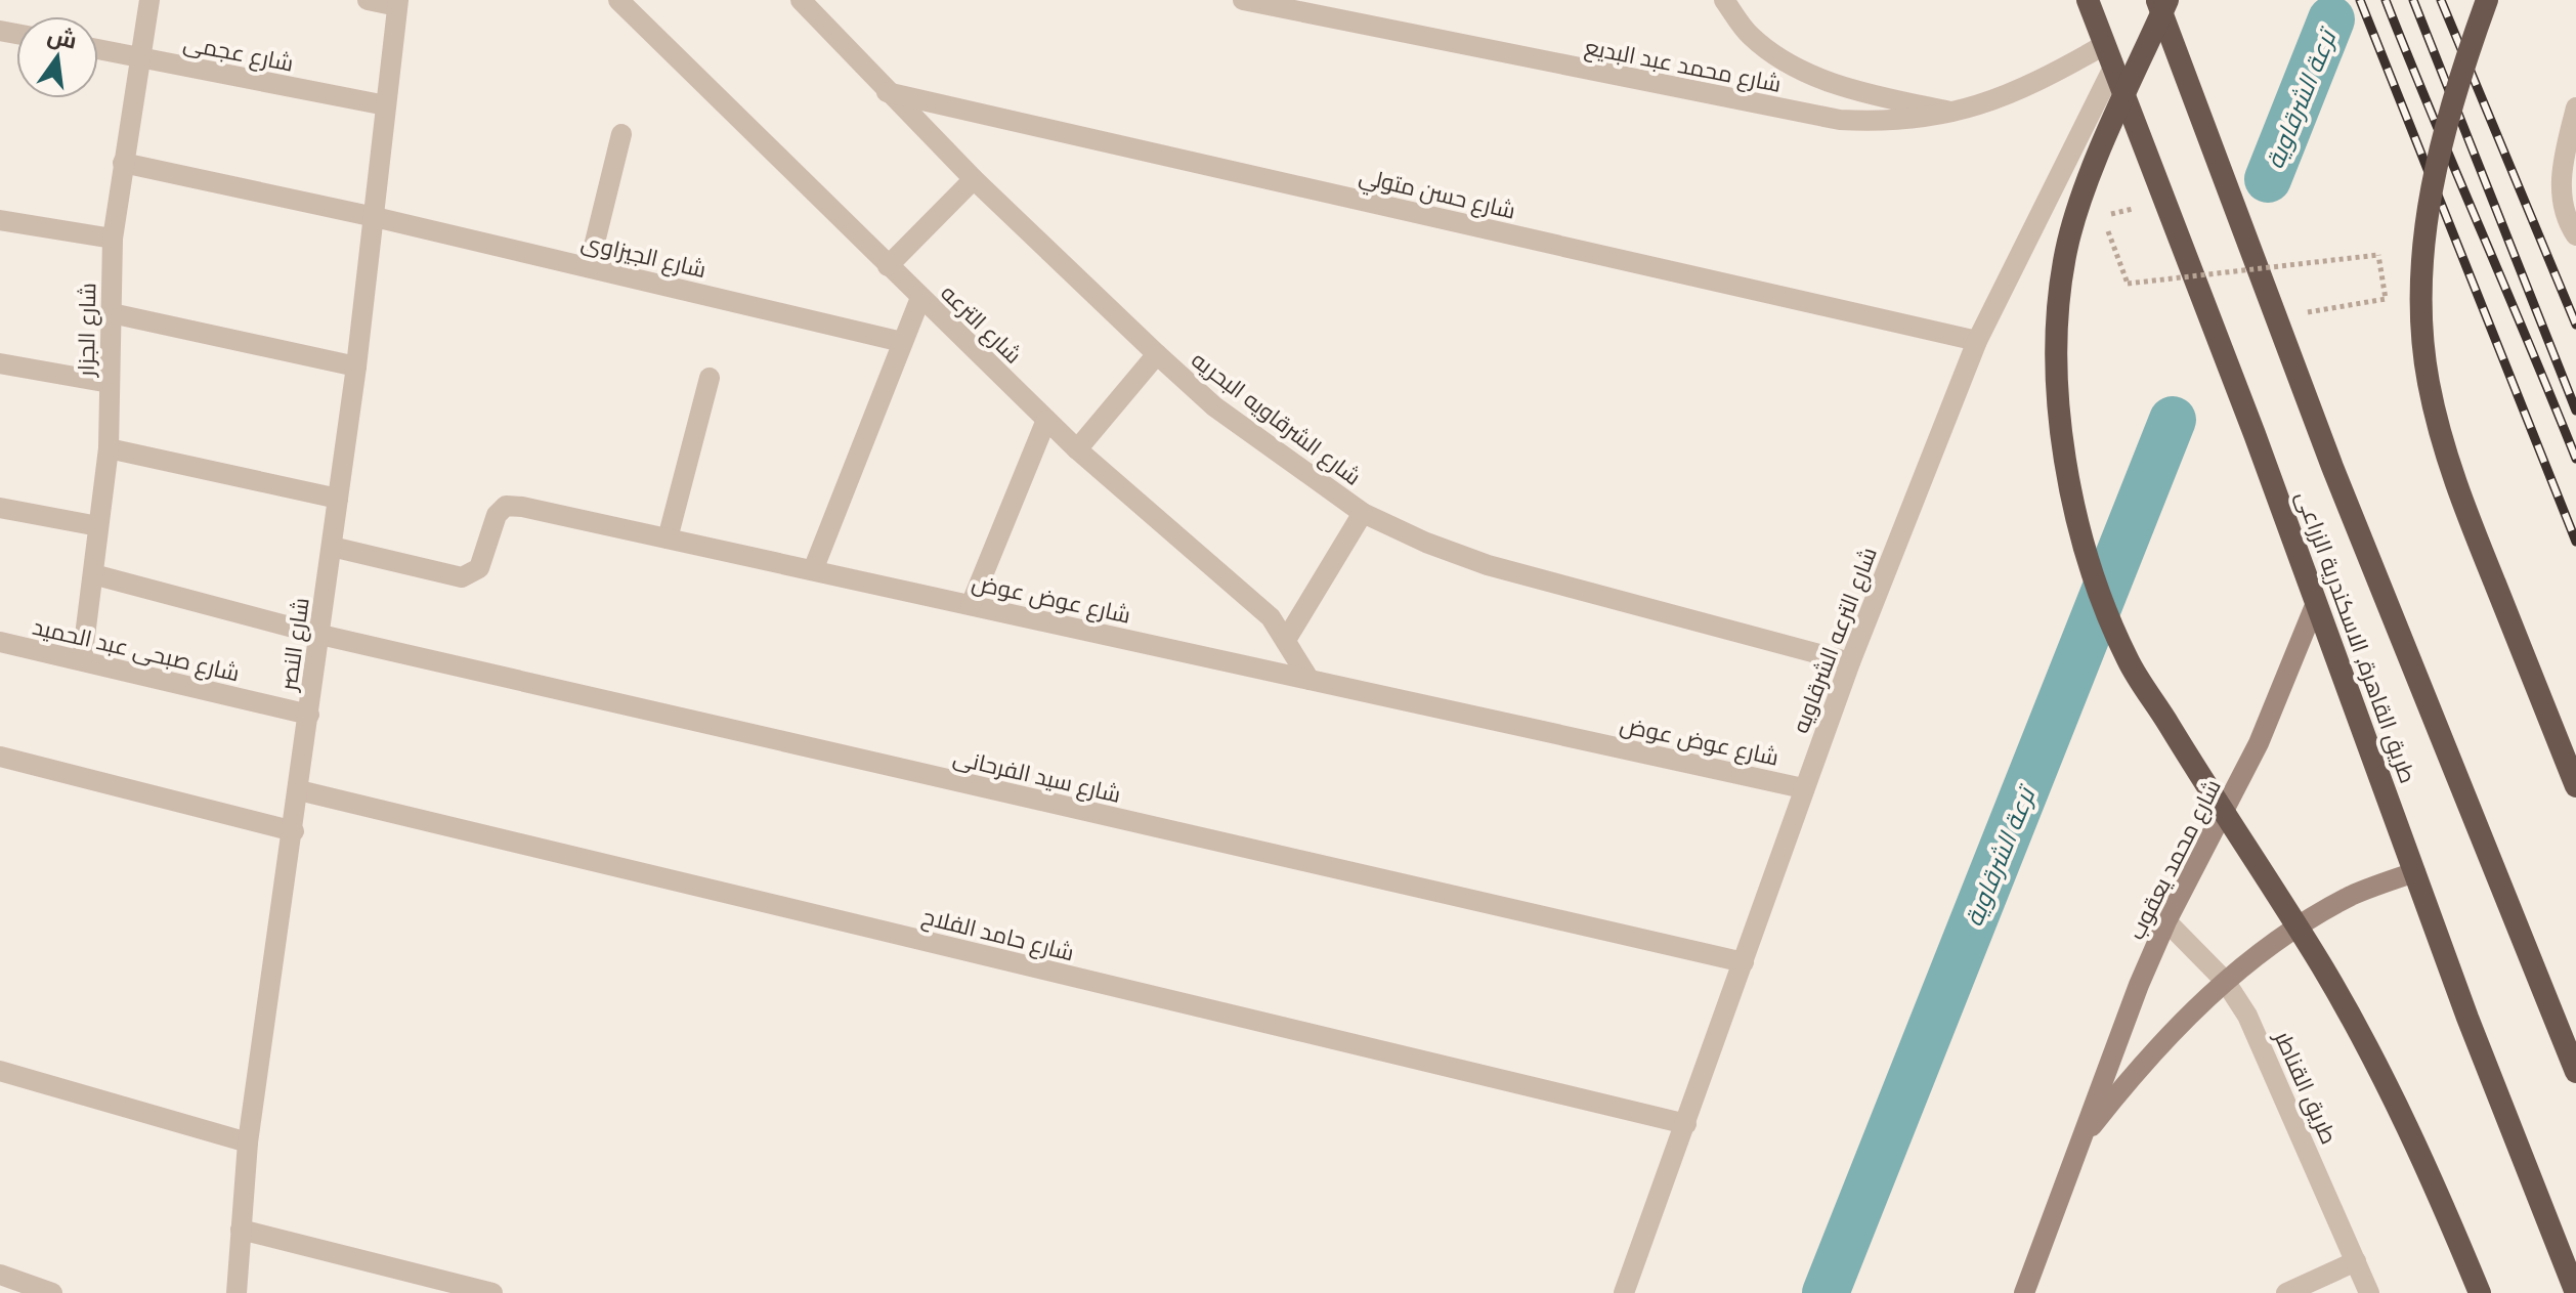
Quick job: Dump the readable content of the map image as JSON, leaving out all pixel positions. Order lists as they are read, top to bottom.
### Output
{
  "streets": {
    "highway": ["طريق القاهرة, الاسكندرية الزراعى"],
    "main road": ["شارع محمد يعقوب"],
    "street": [
      "شارع عجمى",
      "شارع محمد عبد البديع",
      "شارع حسن متولي",
      "شارع الجيزاوى",
      "شارع الترعه",
      "شارع الجزار",
      "شارع الشرقاويه البحريه",
      "شارع عوض عوض",
      "شارع الترعه الشرقاويه",
      "شارع النصر",
      "شارع صبحى عبد الحميد",
      "شارع سيد الفرحانى",
      "شارع حامد الفلاح",
      "طريق القناطر"
    ]
  },
  "crossings": [
    ["شارع عجمى", "شارع الجزار"],
    ["شارع عجمى", "شارع النصر"],
    ["شارع محمد عبد البديع", "طريق القاهرة, الاسكندرية الزراعى"],
    ["شارع حسن متولي", "شارع الشرقاويه البحريه"],
    ["شارع حسن متولي", "شارع الترعه الشرقاويه"],
    ["شارع الجيزاوى", "شارع الجزار"],
    ["شارع الجيزاوى", "شارع النصر"],
    ["شارع الترعه", "شارع عوض عوض"],
    ["شارع الجزار", "شارع صبحى عبد الحميد"],
    ["شارع الجزار", "شارع سيد الفرحانى"],
    ["شارع الشرقاويه البحريه", "شارع الترعه الشرقاويه"],
    ["شارع عوض عوض", "شارع الترعه الشرقاويه"],
    ["شارع عوض عوض", "شارع النصر"],
    ["طريق القاهرة, الاسكندرية الزراعى", "شارع الترعه الشرقاويه"],
    ["طريق القاهرة, الاسكندرية الزراعى", "شارع محمد يعقوب"],
    ["شارع الترعه الشرقاويه", "شارع سيد الفرحانى"],
    ["شارع الترعه الشرقاويه", "شارع حامد الفلاح"],
    ["شارع النصر", "شارع صبحى عبد الحميد"],
    ["شارع النصر", "شارع سيد الفرحانى"],
    ["شارع النصر", "شارع حامد الفلاح"],
    ["شارع محمد يعقوب", "طريق القناطر"]
  ],
  "water": ["ترعة الشرقاوية"],
  "north": "top"
}
